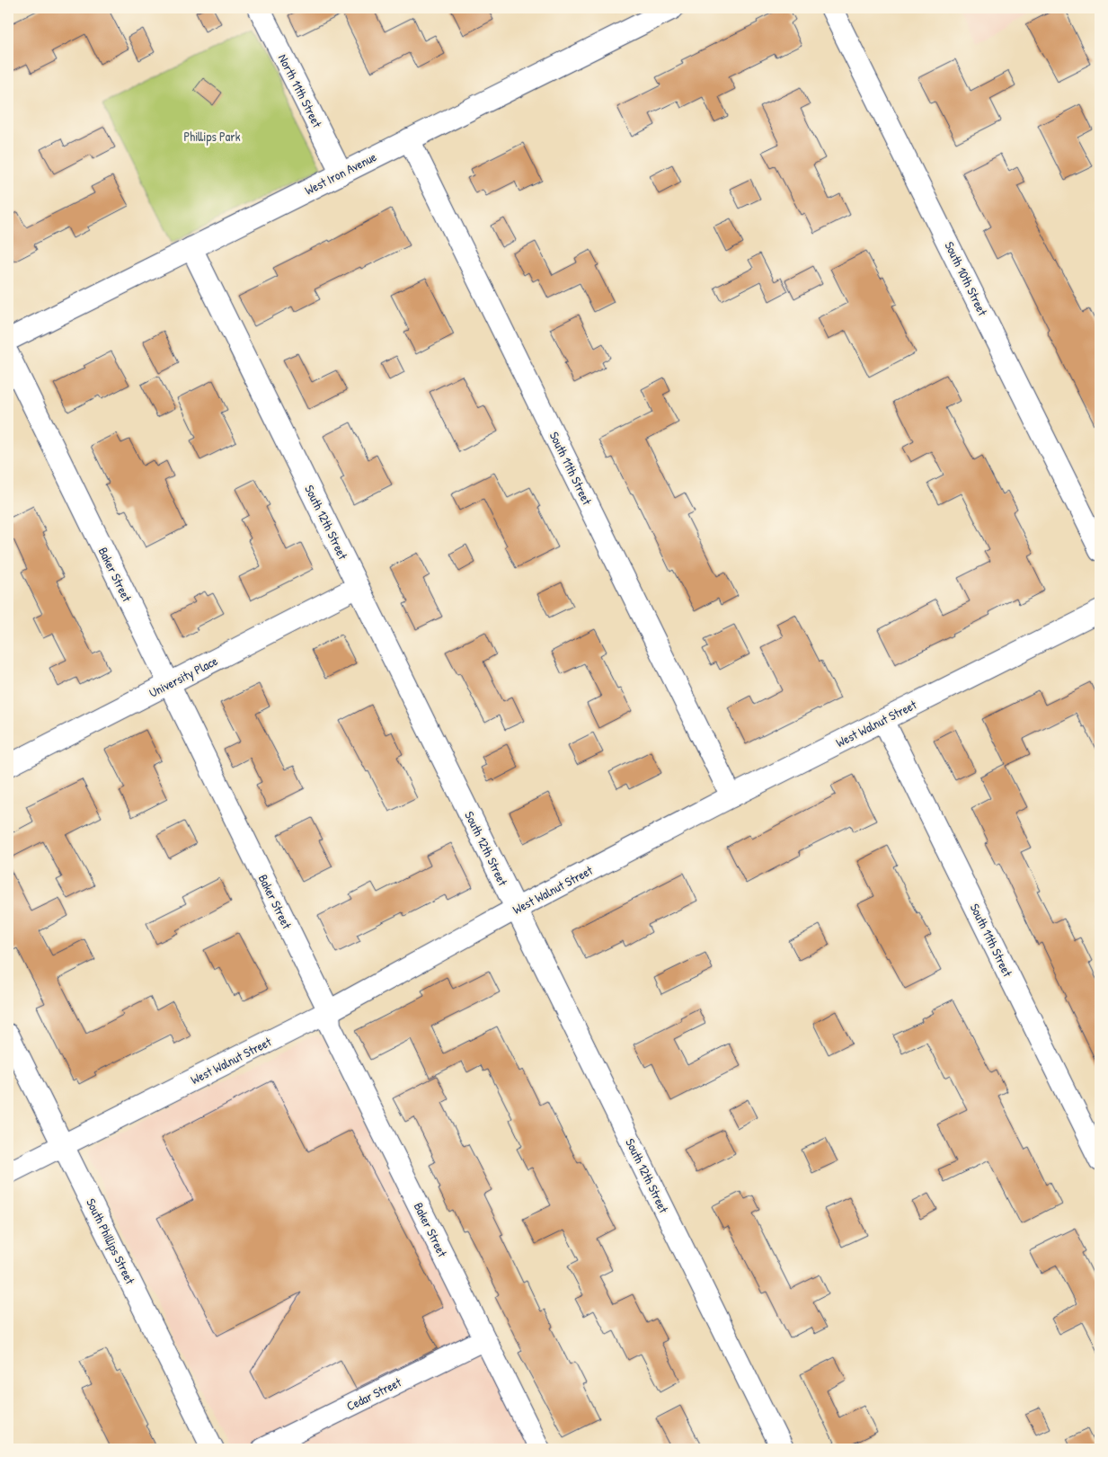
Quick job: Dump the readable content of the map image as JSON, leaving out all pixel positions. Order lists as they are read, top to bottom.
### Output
{
  "streets": {
    "street": [
      "North 11th Street",
      "West Iron Avenue",
      "South 10th Street",
      "South 11th Street",
      "South 12th Street",
      "Baker Street",
      "University Place",
      "West Walnut Street",
      "South Phillips Street",
      "Cedar Street"
    ]
  },
  "crossings": [
    ["North 11th Street", "West Iron Avenue"],
    ["West Iron Avenue", "South 11th Street"],
    ["West Iron Avenue", "South 12th Street"],
    ["South 11th Street", "West Walnut Street"],
    ["South 12th Street", "University Place"],
    ["South 12th Street", "West Walnut Street"],
    ["Baker Street", "University Place"],
    ["Baker Street", "West Walnut Street"],
    ["Baker Street", "Cedar Street"],
    ["West Walnut Street", "South Phillips Street"]
  ],
  "parks": ["Phillips Park"]
}
